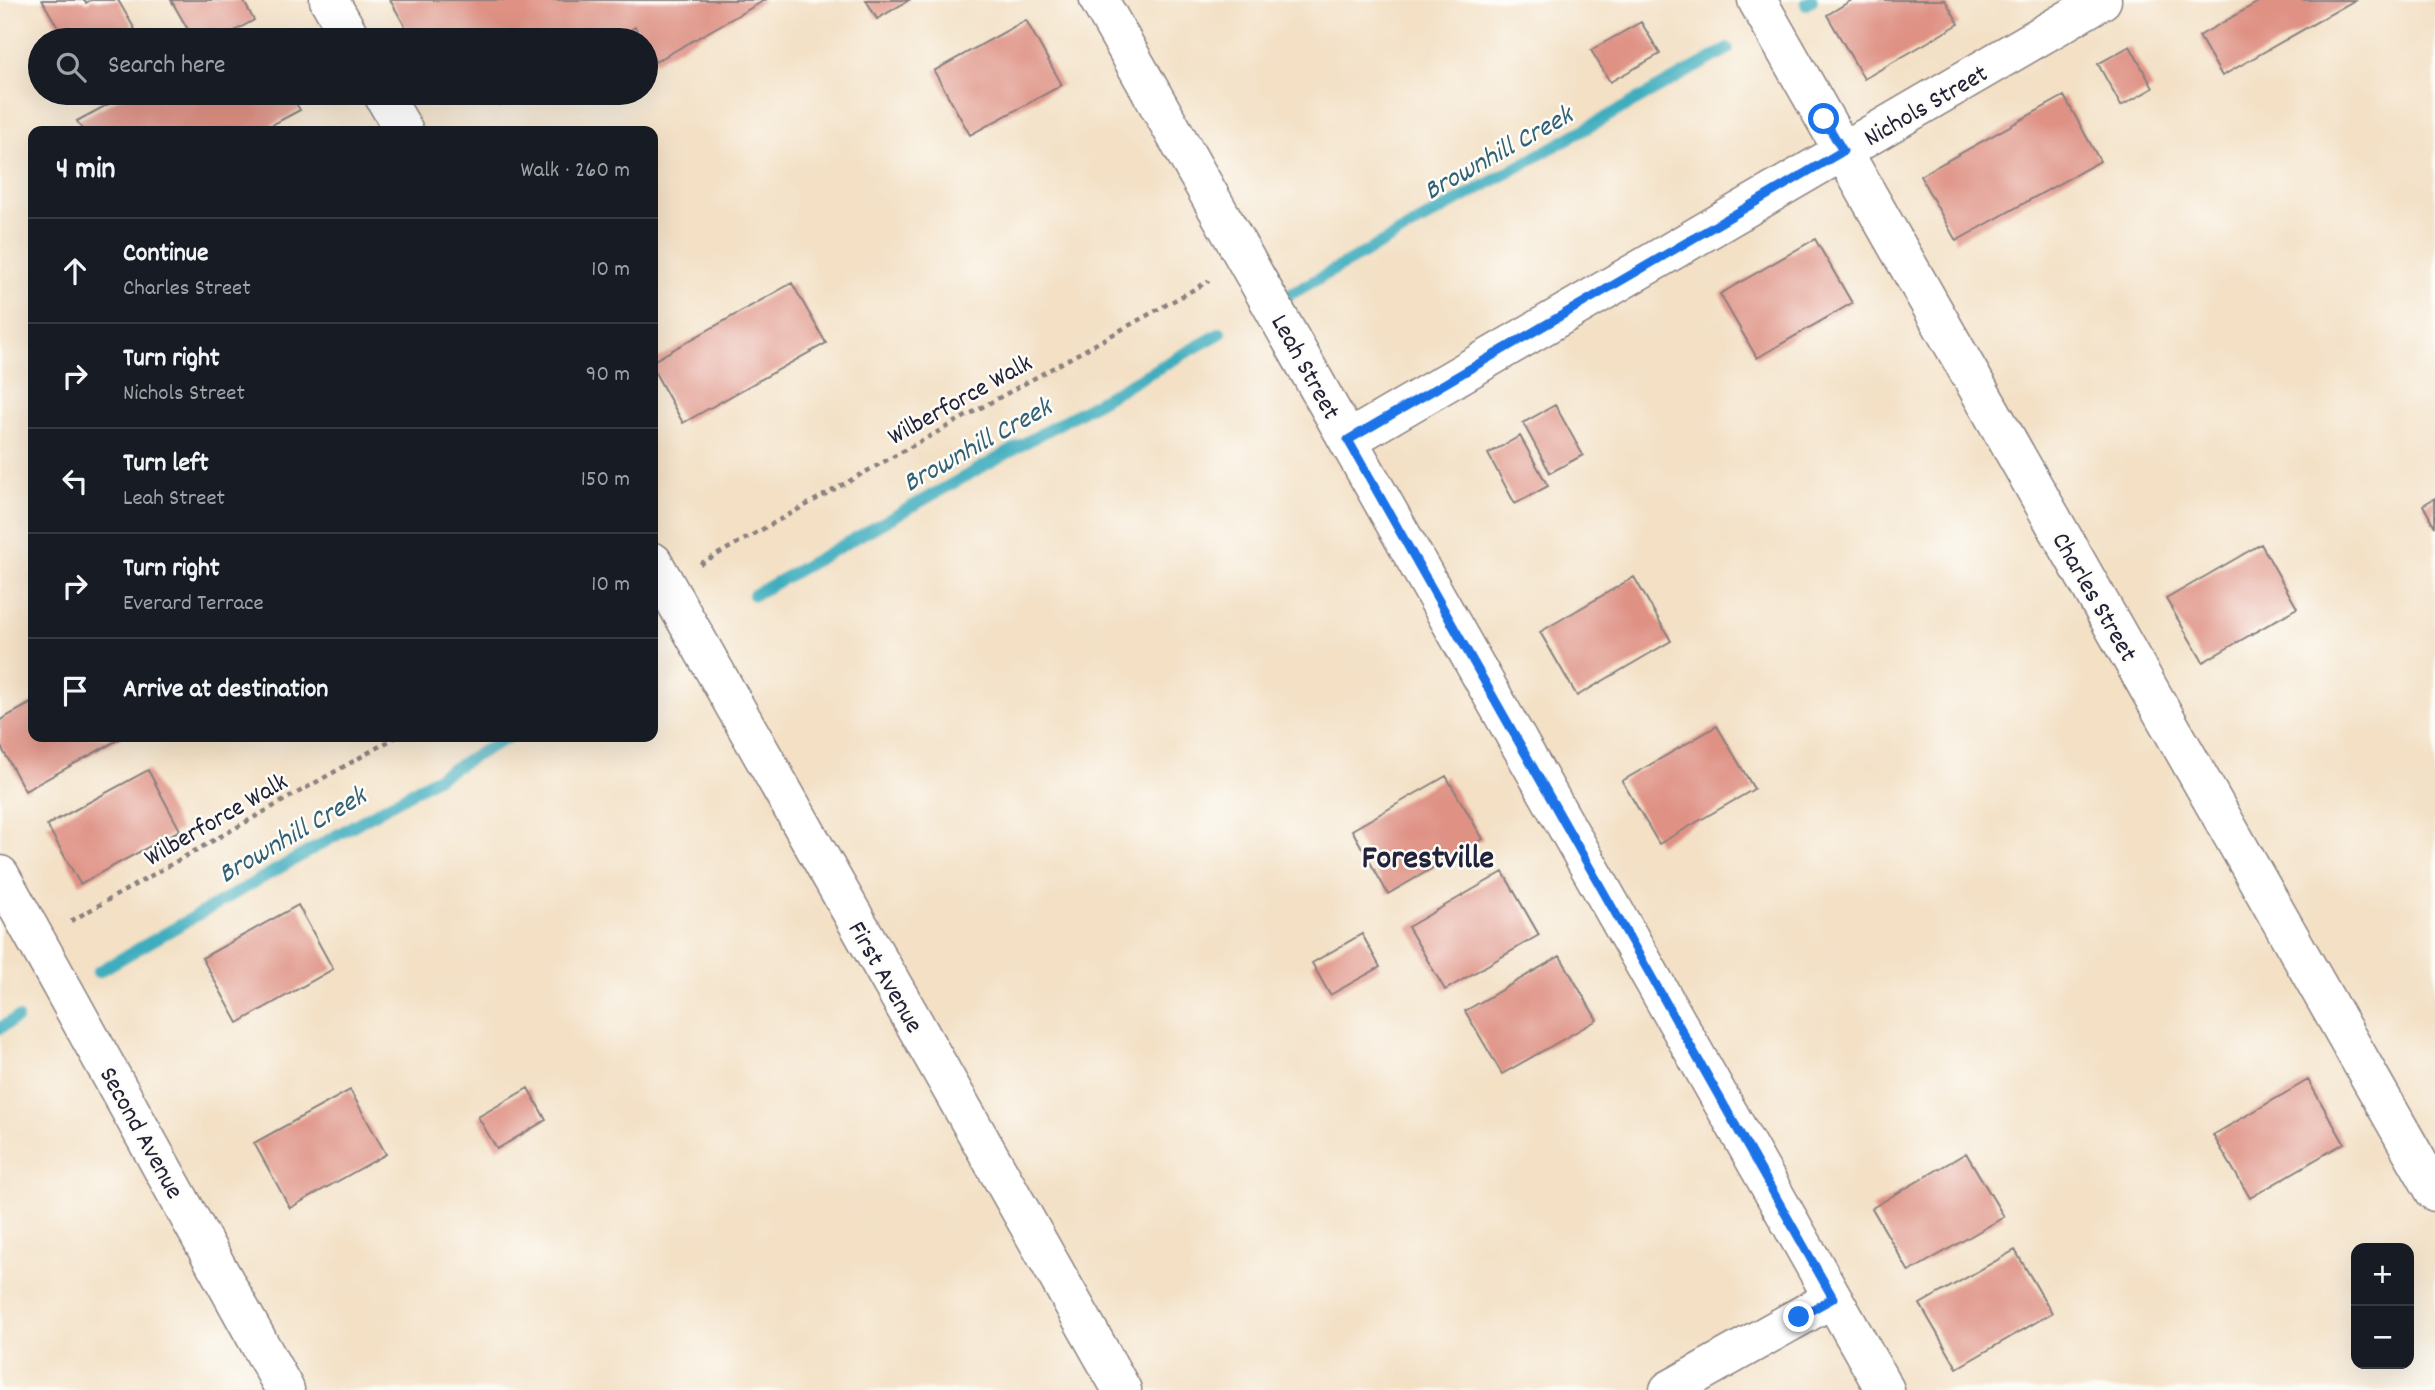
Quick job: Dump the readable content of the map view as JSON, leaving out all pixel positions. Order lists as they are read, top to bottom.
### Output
{
  "streets": {
    "street": [
      "Nichols Street",
      "Leah Street",
      "Charles Street",
      "First Avenue",
      "Second Avenue"
    ],
    "path": ["Wilberforce Walk"]
  },
  "crossings": [
    ["Nichols Street", "Leah Street"],
    ["Nichols Street", "Charles Street"],
    ["Leah Street", "Wilberforce Walk"]
  ],
  "districts": ["Forestville"],
  "water": ["Brownhill Creek"],
  "page": {
    "search": "Search here",
    "heading": ["4 min", "Walk · 260 m"],
    "list": [
      ["Continue", "Charles Street", "10 m"],
      ["Turn right", "Nichols Street", "90 m"],
      ["Turn left", "Leah Street", "150 m"],
      ["Turn right", "Everard Terrace", "10 m"],
      "Arrive at destination"
    ],
    "map_buttons": ["+", "−"]
  }
}
